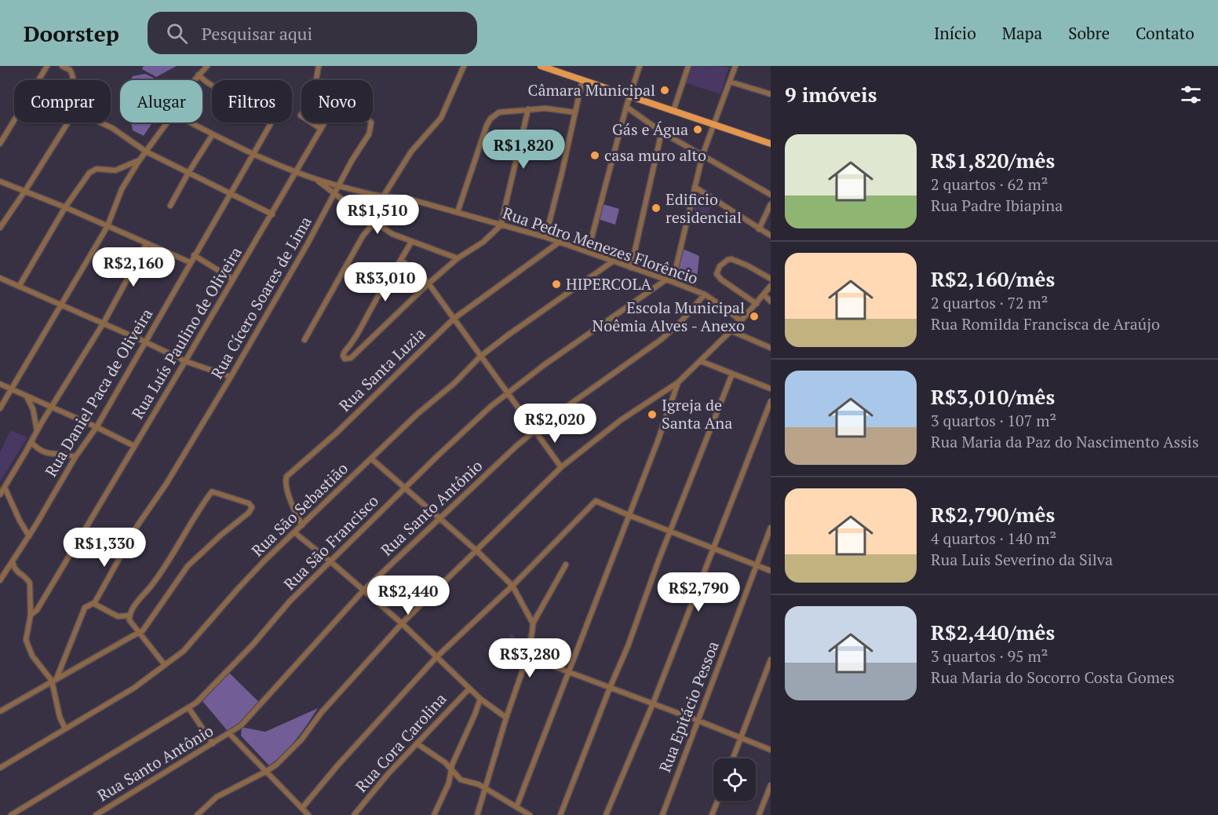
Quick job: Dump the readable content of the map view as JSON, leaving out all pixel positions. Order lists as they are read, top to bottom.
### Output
{
  "streets": {
    "street": [
      "Rua Pedro Menezes Florêncio",
      "Rua Cícero Soares de Lima",
      "Rua Luís Paulino de Oliveira",
      "Rua Santa Luzia",
      "Rua Daniel Paca de Oliveira",
      "Rua Santo Antônio",
      "Rua São Sebastião",
      "Rua São Francisco",
      "Rua Epitácio Pessoa",
      "Rua Cora Carolina"
    ]
  },
  "crossings": [
    ["Rua Pedro Menezes Florêncio", "Rua Cícero Soares de Lima"],
    ["Rua Pedro Menezes Florêncio", "Rua Luís Paulino de Oliveira"],
    ["Rua Pedro Menezes Florêncio", "Rua Santa Luzia"],
    ["Rua Pedro Menezes Florêncio", "Rua Daniel Paca de Oliveira"],
    ["Rua Pedro Menezes Florêncio", "Rua Santo Antônio"],
    ["Rua Pedro Menezes Florêncio", "Rua São Sebastião"],
    ["Rua Pedro Menezes Florêncio", "Rua São Francisco"],
    ["Rua Santa Luzia", "Rua São Sebastião"]
  ],
  "places": [
    "Câmara Municipal",
    "Gás e Água",
    "casa muro alto",
    "Edificio residencial",
    "HIPERCOLA",
    "Escola Municipal Noêmia Alves - Anexo",
    "Igreja de Santa Ana"
  ],
  "page": {
    "header": "Doorstep",
    "search": "Pesquisar aqui",
    "nav": [
      "Início",
      "Mapa",
      "Sobre",
      "Contato"
    ],
    "heading": "9 imóveis",
    "chip": [
      "Comprar",
      "Alugar",
      "Filtros",
      "Novo"
    ],
    "list": [
      {
        "name": "R$1,820/mês",
        "note": "2 quartos · 62 m² · Rua Padre Ibiapina"
      },
      {
        "name": "R$2,160/mês",
        "note": "2 quartos · 72 m² · Rua Romilda Francisca de Araújo"
      },
      {
        "name": "R$3,010/mês",
        "note": "3 quartos · 107 m² · Rua Maria da Paz do Nascimento Assis"
      },
      {
        "name": "R$2,790/mês",
        "note": "4 quartos · 140 m² · Rua Luis Severino da Silva"
      },
      {
        "name": "R$2,440/mês",
        "note": "3 quartos · 95 m² · Rua Maria do Socorro Costa Gomes"
      }
    ],
    "price": [
      "R$1,820",
      "R$1,510",
      "R$2,160",
      "R$3,010",
      "R$2,020",
      "R$1,330",
      "R$2,790",
      "R$2,440",
      "R$3,280"
    ]
  }
}
